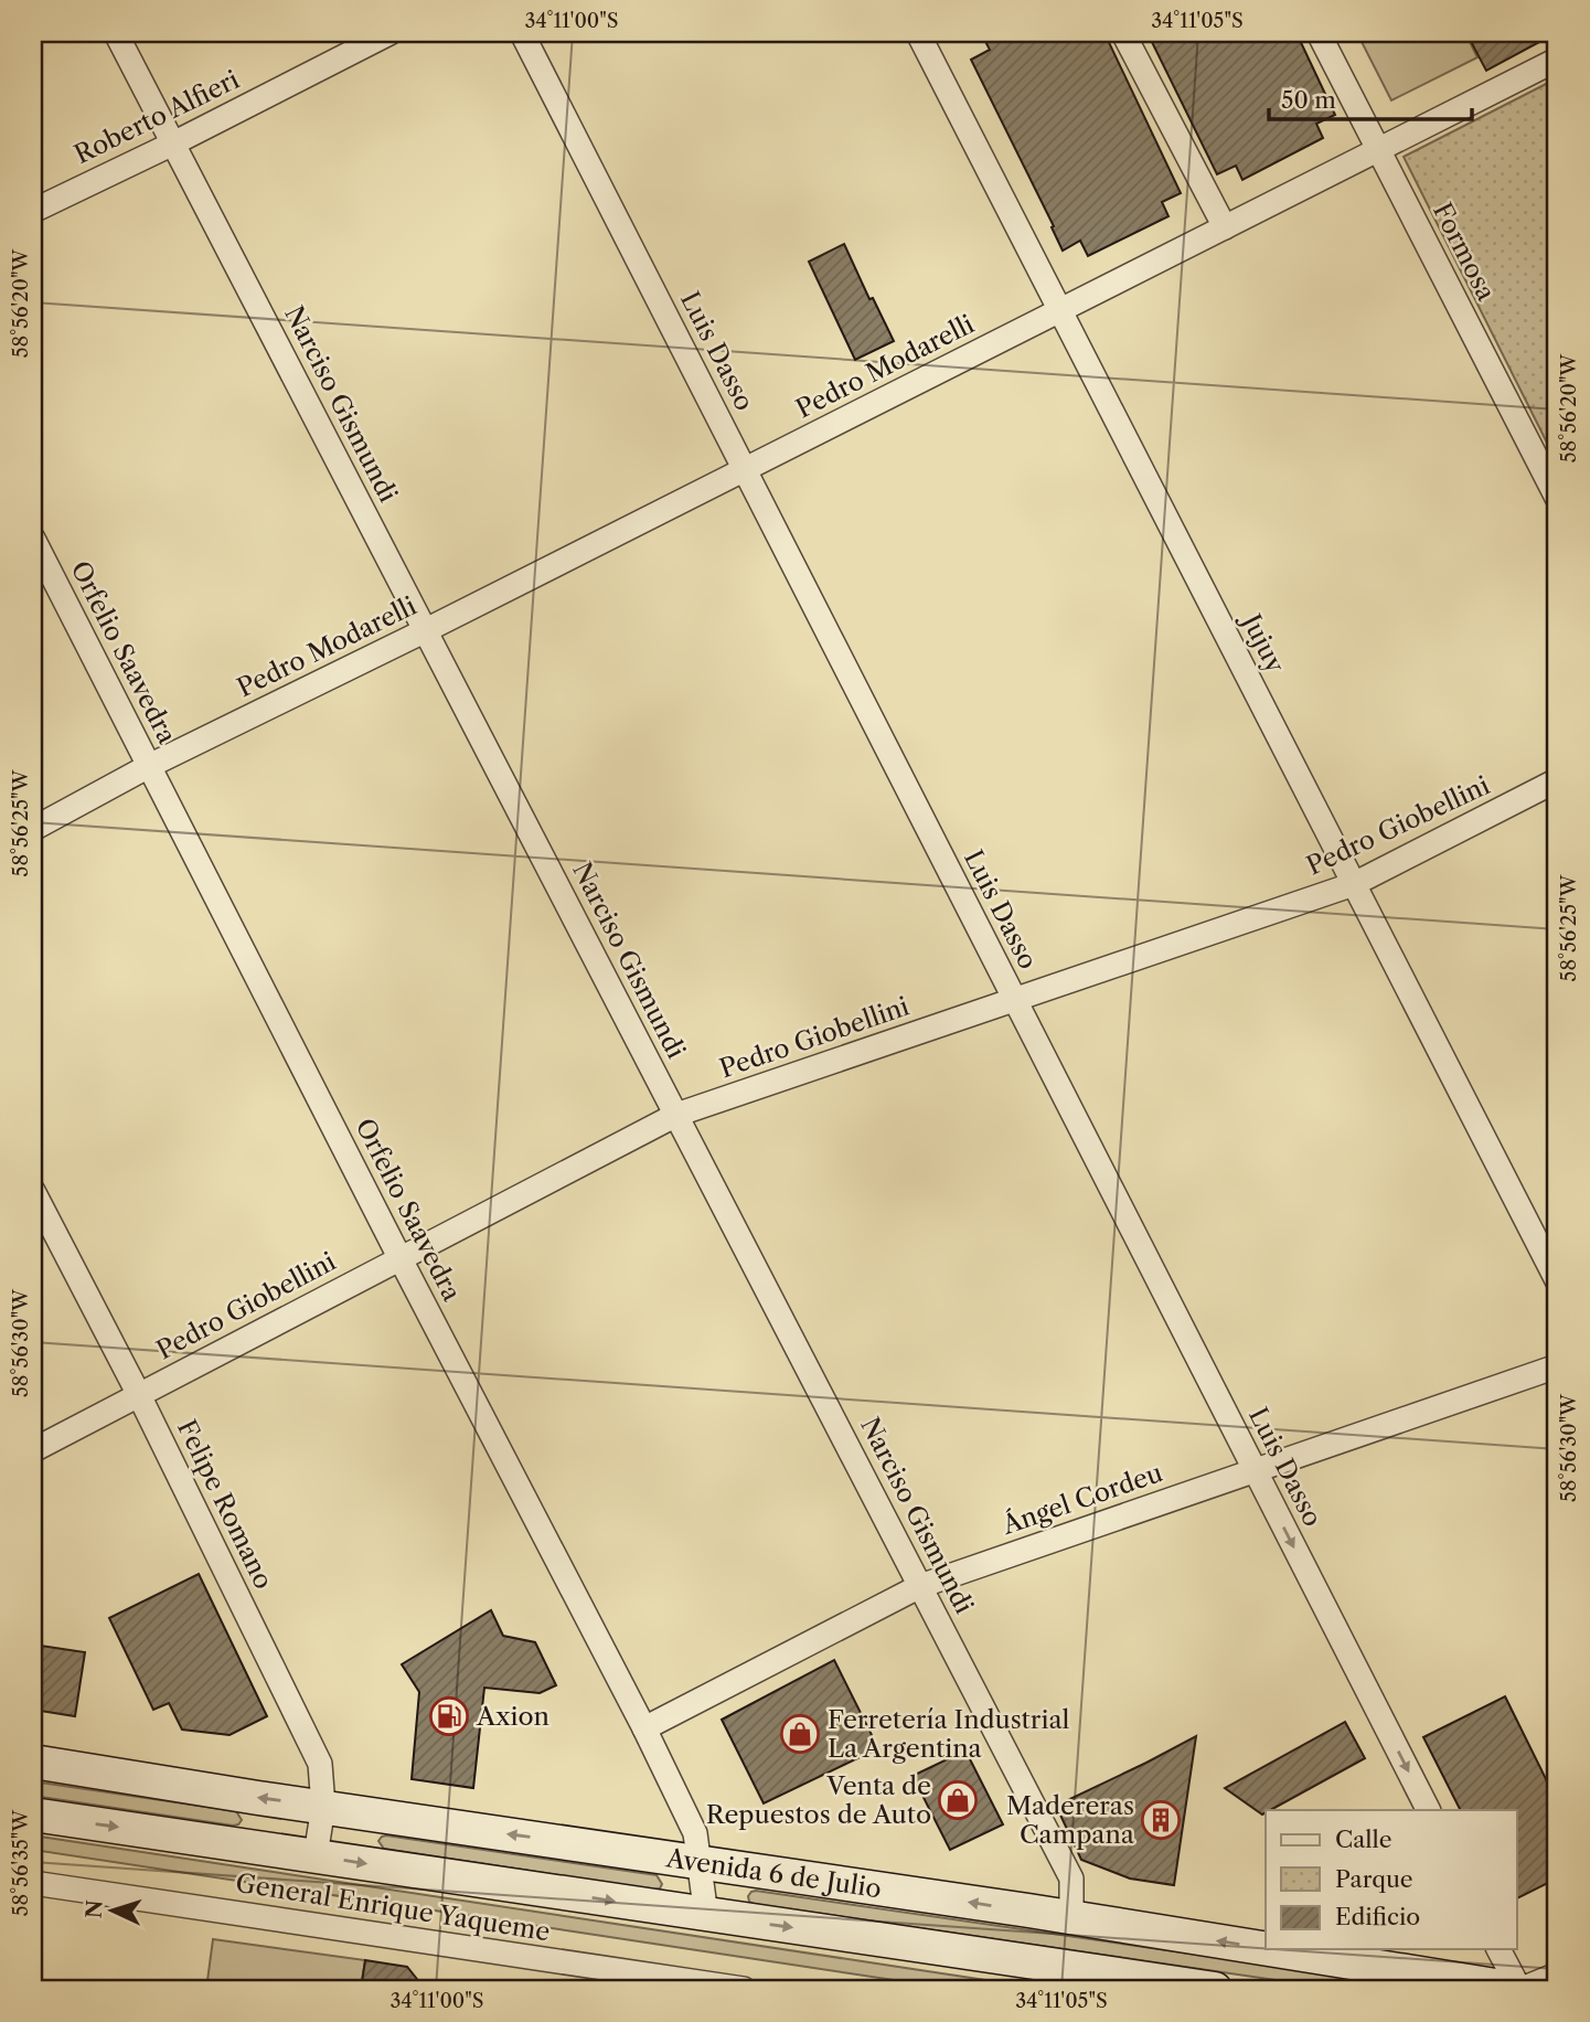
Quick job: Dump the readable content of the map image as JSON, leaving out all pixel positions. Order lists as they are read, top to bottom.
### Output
{
  "streets": {
    "main road": ["Avenida 6 de Julio"],
    "street": [
      "Roberto Alfieri",
      "Formosa",
      "Luis Dasso",
      "Pedro Modarelli",
      "Narciso Gismundi",
      "Jujuy",
      "Orfelio Saavedra",
      "Pedro Giobellini",
      "Ángel Cordeu",
      "Felipe Romano",
      "General Enrique Yaqueme"
    ]
  },
  "crossings": [
    ["Roberto Alfieri", "Narciso Gismundi"],
    ["Formosa", "Pedro Modarelli"],
    ["Luis Dasso", "Pedro Modarelli"],
    ["Luis Dasso", "Pedro Giobellini"],
    ["Luis Dasso", "Ángel Cordeu"],
    ["Pedro Modarelli", "Narciso Gismundi"],
    ["Pedro Modarelli", "Jujuy"],
    ["Pedro Modarelli", "Orfelio Saavedra"],
    ["Narciso Gismundi", "Pedro Giobellini"],
    ["Narciso Gismundi", "Ángel Cordeu"],
    ["Narciso Gismundi", "Avenida 6 de Julio"],
    ["Jujuy", "Pedro Giobellini"],
    ["Orfelio Saavedra", "Pedro Giobellini"],
    ["Orfelio Saavedra", "Ángel Cordeu"],
    ["Orfelio Saavedra", "Avenida 6 de Julio"],
    ["Pedro Giobellini", "Felipe Romano"],
    ["Felipe Romano", "Avenida 6 de Julio"]
  ],
  "places": {
    "fuel station": ["Axion"],
    "shop": ["Ferretería Industrial La Argentina", "Venta de Repuestos de Auto"],
    "building": ["Madereras Campana"]
  },
  "legend": ["Calle", "Parque", "Edificio"],
  "scale_bar": "50 m",
  "north": "left",
  "coordinates": [
    "34°11'00\"S",
    "34°11'05\"S",
    "58°56'20\"W",
    "58°56'25\"W",
    "58°56'30\"W",
    "58°56'35\"W"
  ]
}
